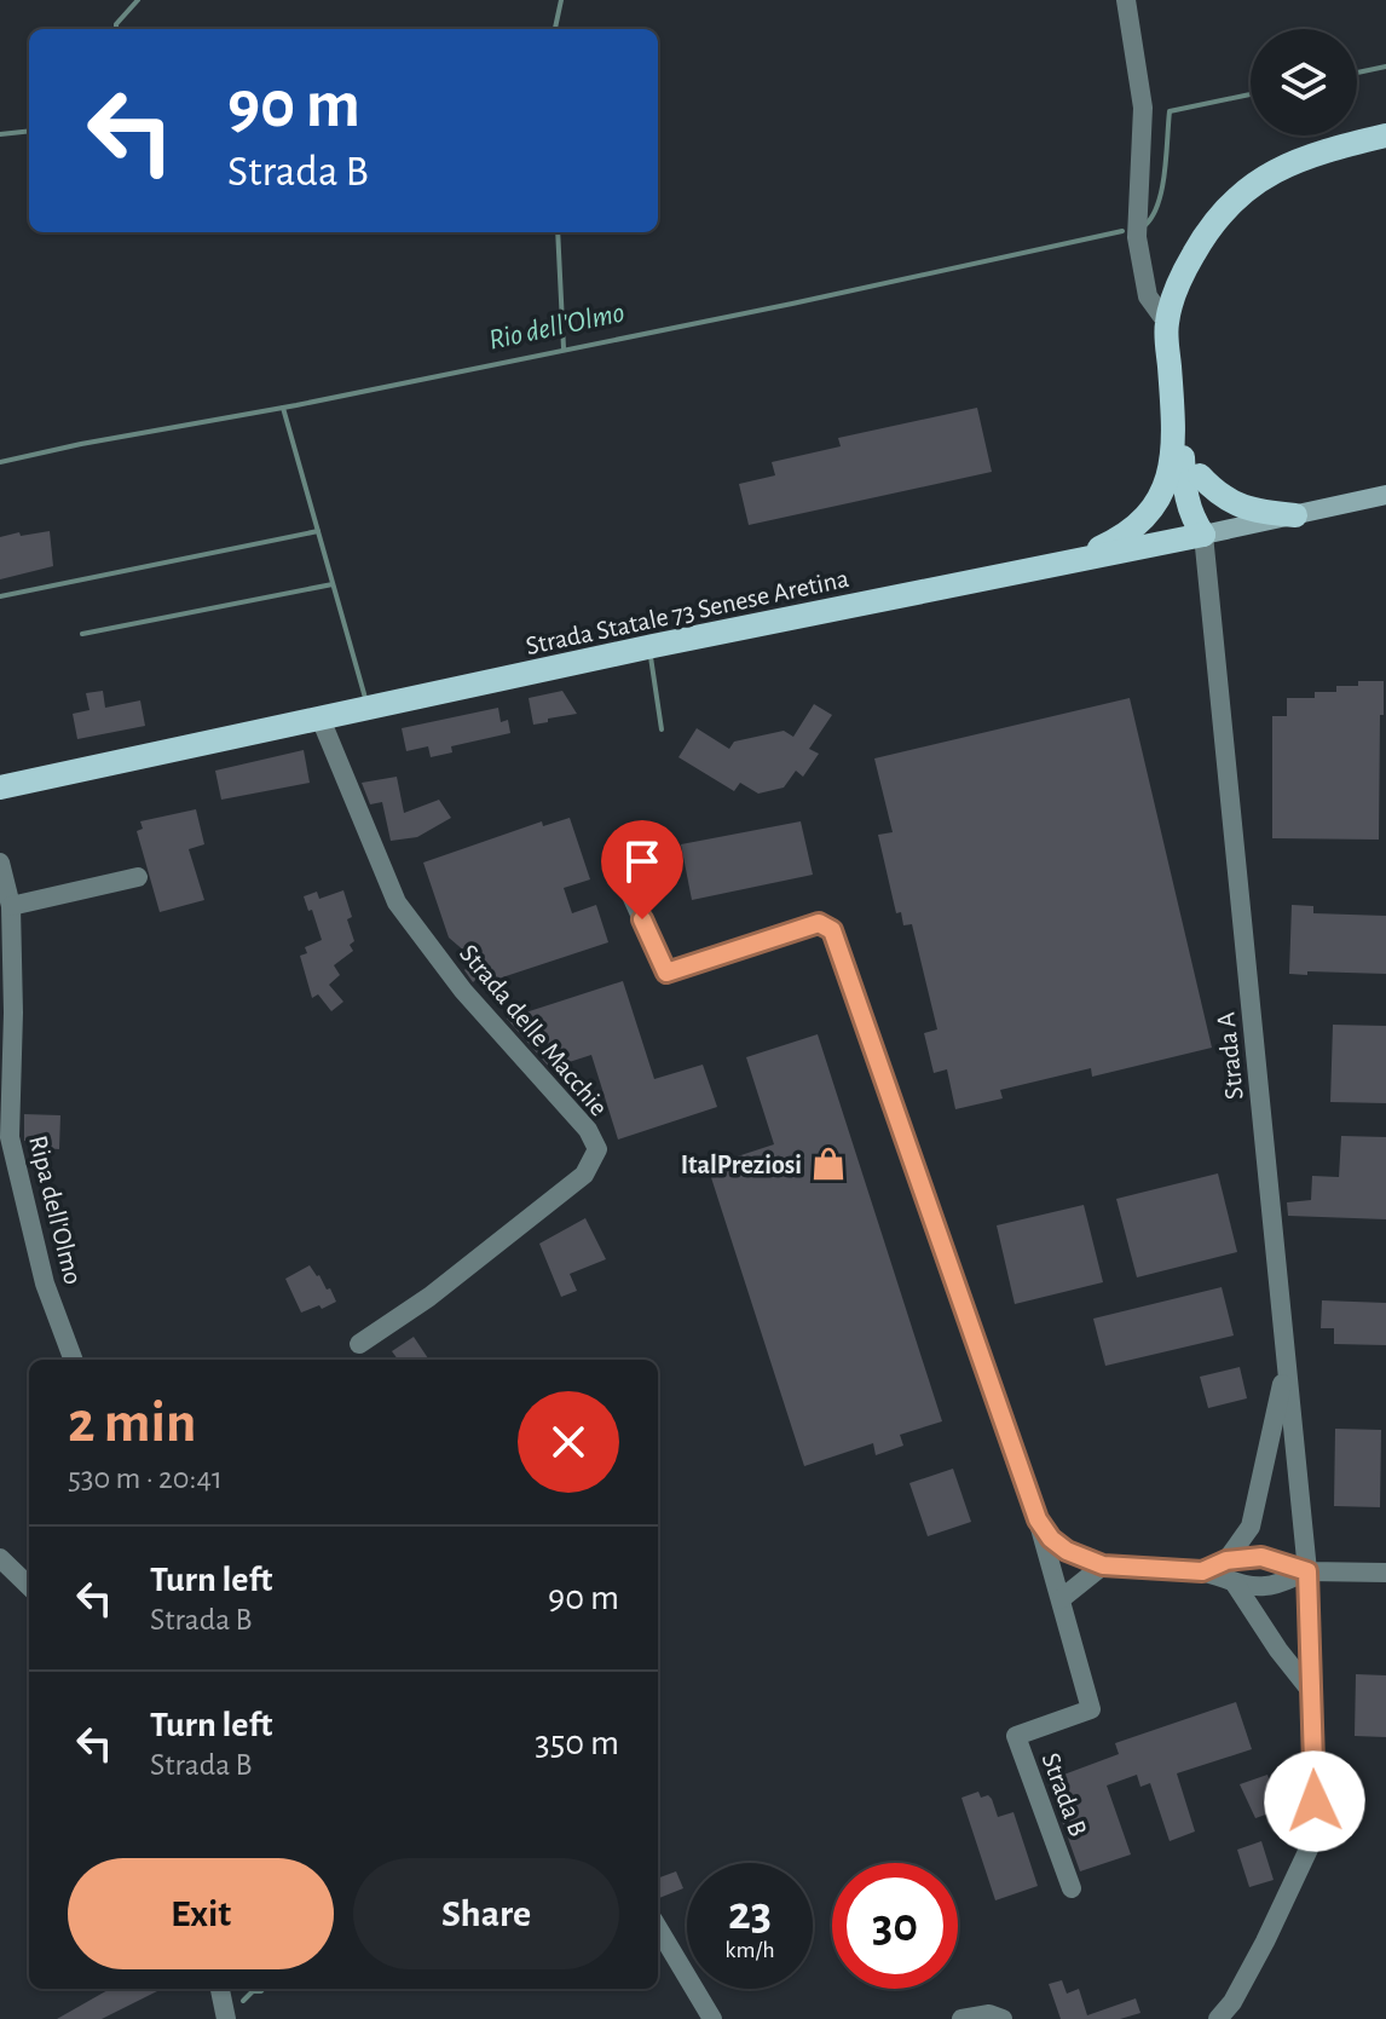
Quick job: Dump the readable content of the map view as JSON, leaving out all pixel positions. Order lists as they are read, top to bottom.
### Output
{
  "streets": {
    "main road": ["Strada Statale 73 Senese Aretina"],
    "street": [
      "Strada delle Macchie",
      "Strada A",
      "Ripa dell'Olmo",
      "Strada B"
    ]
  },
  "crossings": [
    ["Strada Statale 73 Senese Aretina", "Strada delle Macchie"],
    ["Strada Statale 73 Senese Aretina", "Strada A"],
    ["Strada A", "Strada B"]
  ],
  "water": ["Rio dell'Olmo"],
  "places": {
    "shop": ["ItalPreziosi"]
  },
  "page": {
    "turn": ["90 m", "Strada B"],
    "heading": ["2 min", "530 m · 20:41"],
    "list": [
      {
        "name": "Turn left",
        "note": "Strada B",
        "value": "90 m"
      },
      {
        "name": "Turn left",
        "note": "Strada B",
        "value": "350 m"
      }
    ],
    "buttons": ["Exit", "Share"],
    "speed": "23 km/h",
    "limit": "30"
  }
}
